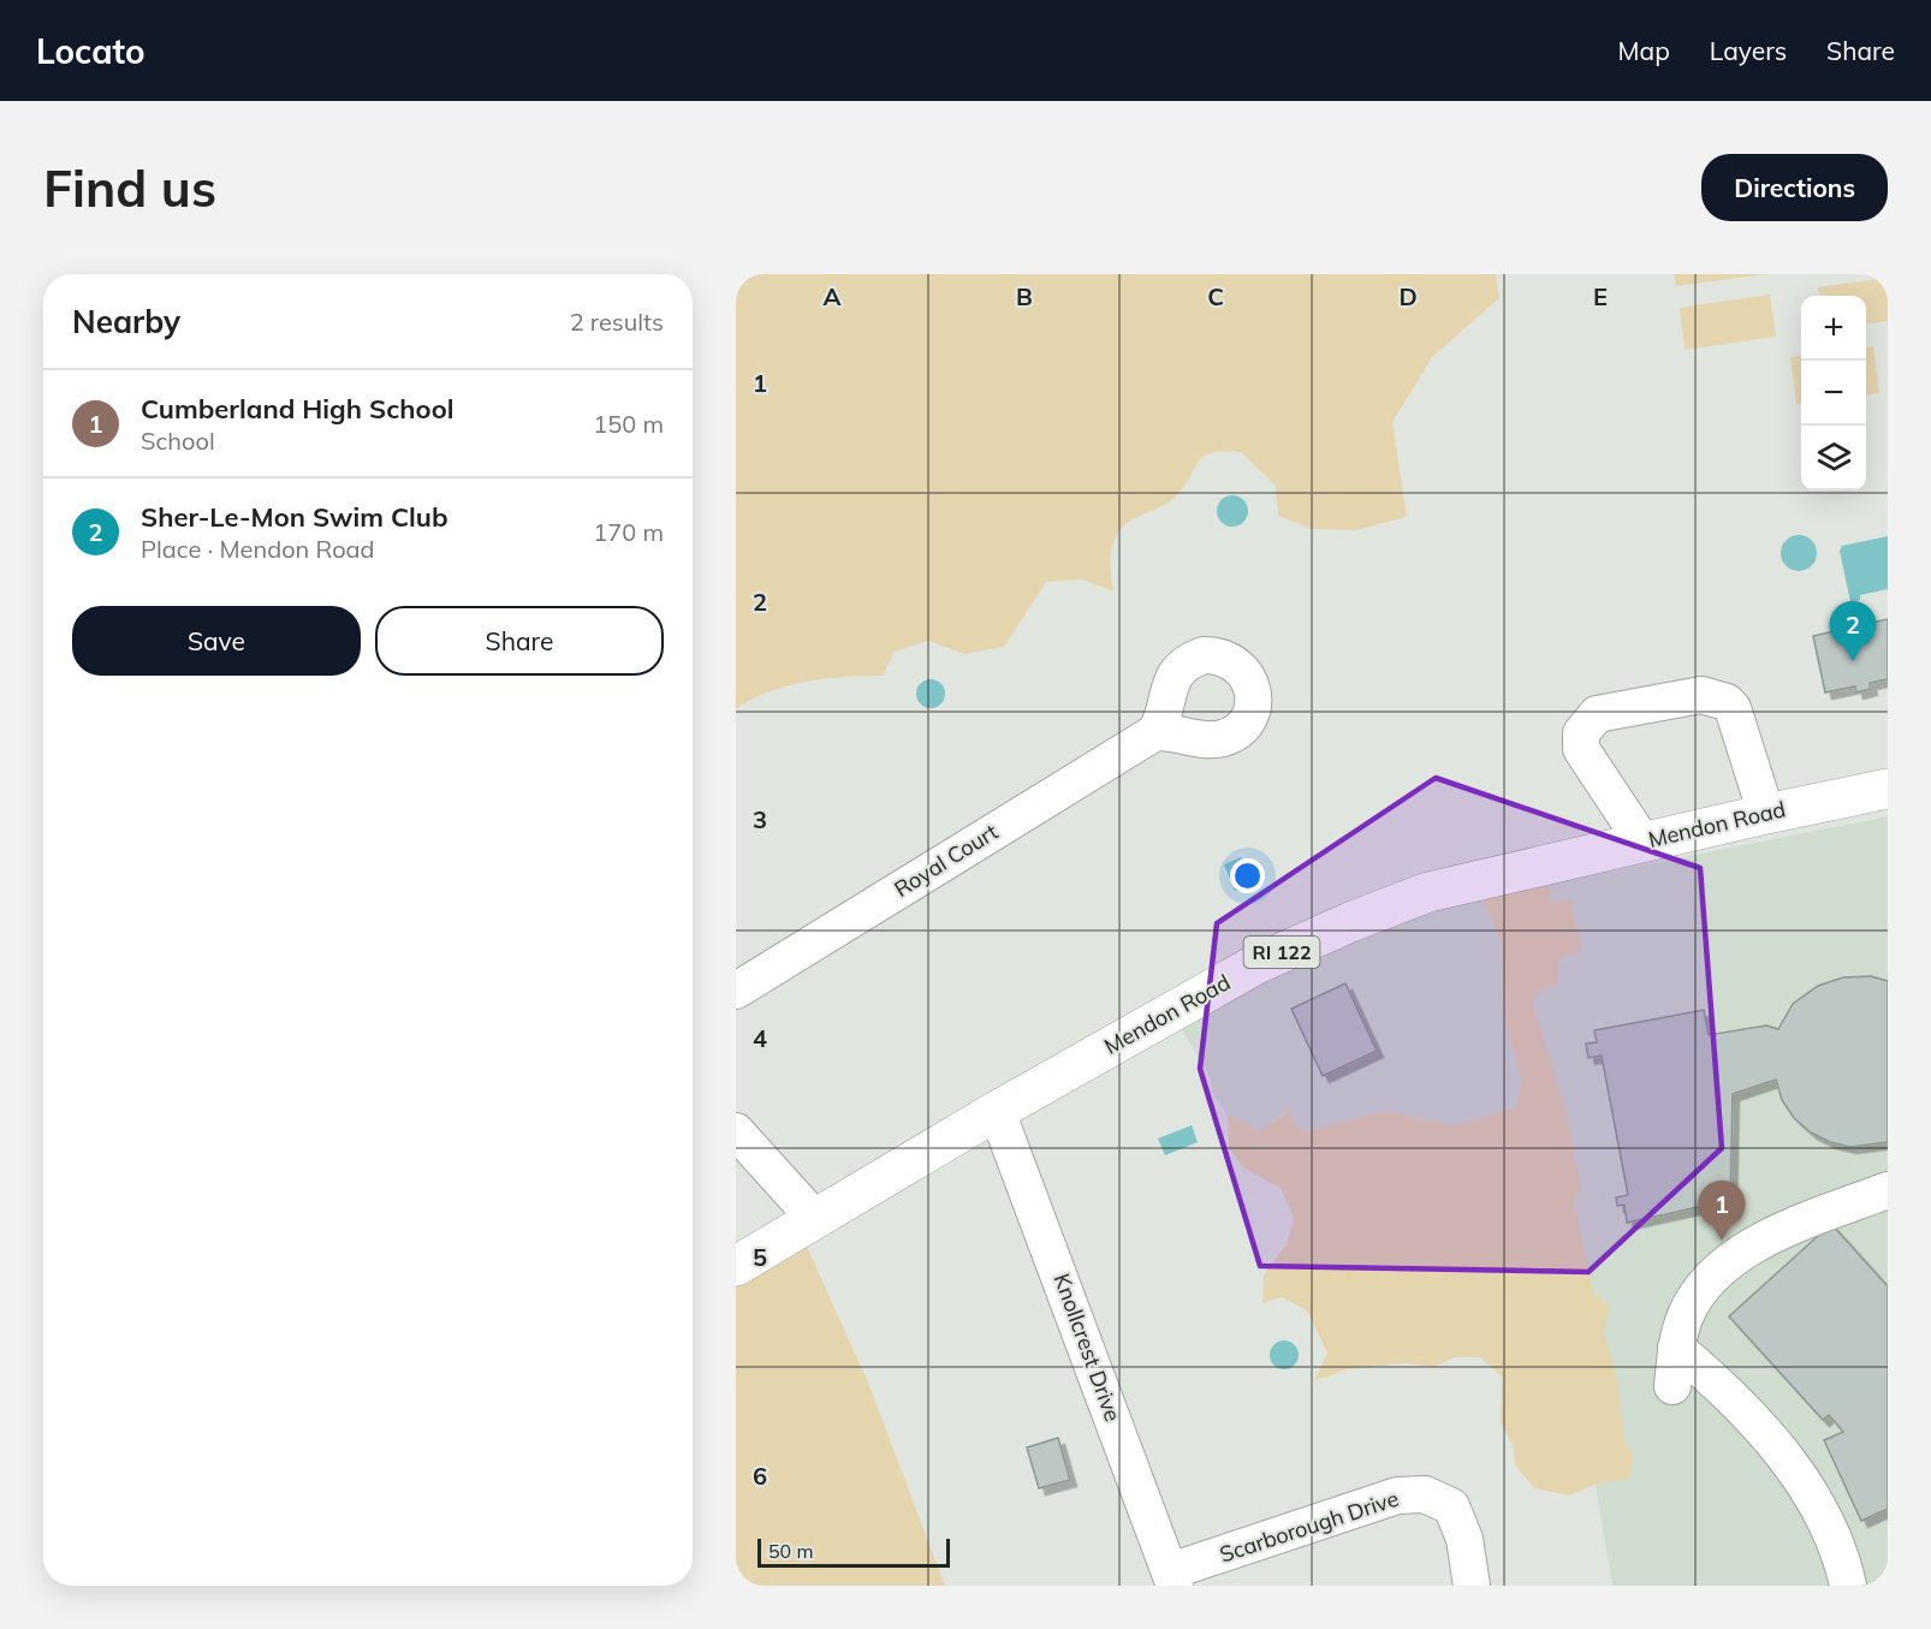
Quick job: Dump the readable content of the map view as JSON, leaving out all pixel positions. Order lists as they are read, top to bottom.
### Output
{
  "streets": {
    "main road": ["Mendon Road", "RI 122"],
    "street": ["Royal Court", "Knollcrest Drive", "Scarborough Drive"]
  },
  "crossings": [
    ["Mendon Road", "Knollcrest Drive"],
    ["Knollcrest Drive", "Scarborough Drive"]
  ],
  "scale_bar": "50 m",
  "page": {
    "header": "Locato",
    "nav": ["Map", "Layers", "Share"],
    "buttons": [
      "Directions",
      ["Save", "Share"]
    ],
    "title": "Find us",
    "heading": ["Nearby", "2 results"],
    "map_buttons": ["+", "−"],
    "list": [
      {
        "mark": "1",
        "name": "Cumberland High School",
        "note": "School",
        "value": "150 m"
      },
      {
        "mark": "2",
        "name": "Sher-Le-Mon Swim Club",
        "note": "Place · Mendon Road",
        "value": "170 m"
      }
    ],
    "pins": ["2", "1"],
    "scale": "50 m"
  },
  "grid": {
    "columns": [
      "A",
      "B",
      "C",
      "D",
      "E"
    ],
    "rows": [
      "1",
      "2",
      "3",
      "4",
      "5",
      "6"
    ]
  }
}
